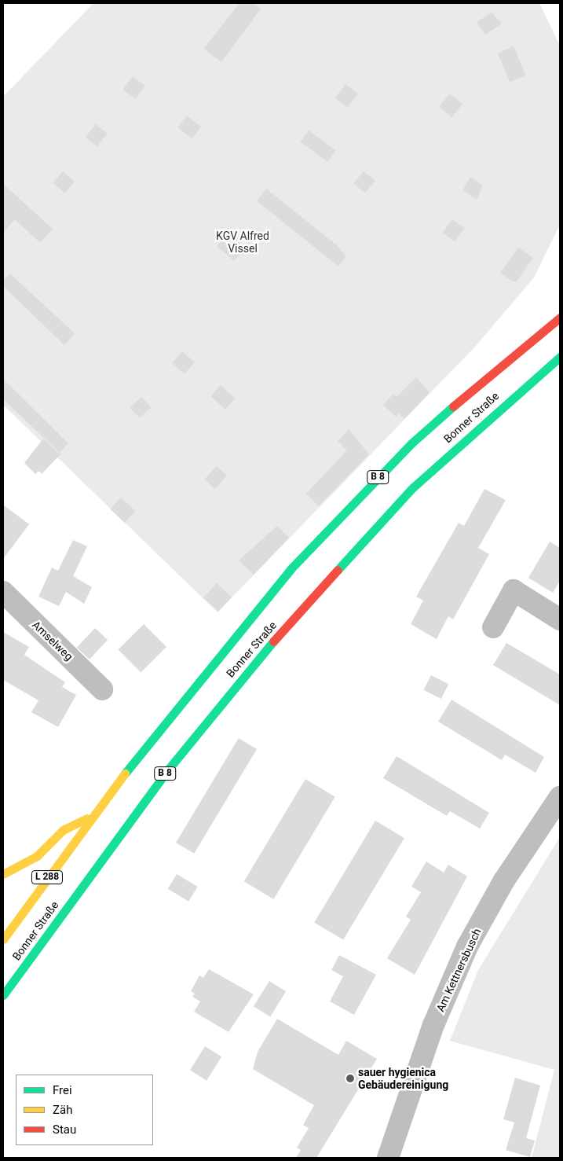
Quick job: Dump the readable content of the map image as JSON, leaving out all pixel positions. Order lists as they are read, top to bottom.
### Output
{
  "streets": {
    "highway": ["Bonner Straße", "B 8", "L 288"],
    "street": ["Amselweg", "Am Kettnersbusch"]
  },
  "crossings": [
    ["Bonner Straße", "B 8"]
  ],
  "parks": ["KGV Alfred Vissel"],
  "places": ["sauer hygienica Gebäudereinigung"],
  "legend": ["Frei", "Zäh", "Stau"]
}
